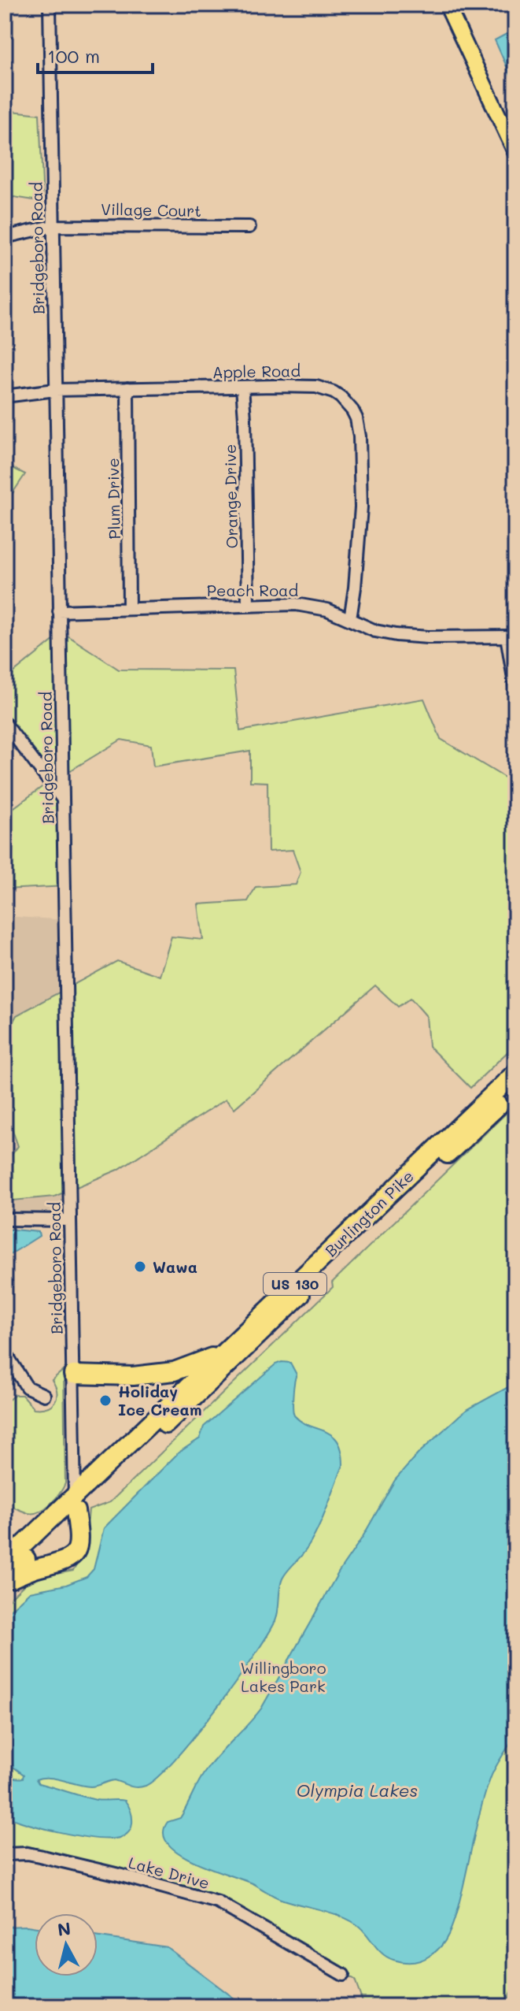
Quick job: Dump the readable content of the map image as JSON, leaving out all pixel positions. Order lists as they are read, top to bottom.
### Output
{
  "streets": {
    "highway": ["Burlington Pike", "US 130"],
    "street": [
      "Village Court",
      "Bridgeboro Road",
      "Apple Road",
      "Orange Drive",
      "Plum Drive",
      "Peach Road",
      "Lake Drive"
    ]
  },
  "crossings": [
    ["Village Court", "Bridgeboro Road"],
    ["Bridgeboro Road", "Apple Road"],
    ["Bridgeboro Road", "Peach Road"],
    ["Bridgeboro Road", "Burlington Pike"],
    ["Apple Road", "Orange Drive"],
    ["Apple Road", "Plum Drive"],
    ["Apple Road", "Peach Road"],
    ["Orange Drive", "Peach Road"],
    ["Plum Drive", "Peach Road"]
  ],
  "water": ["Olympia Lakes"],
  "parks": ["Willingboro Lakes Park"],
  "places": ["Wawa", "Holiday Ice Cream"],
  "scale_bar": "100 m",
  "north": "top"
}
